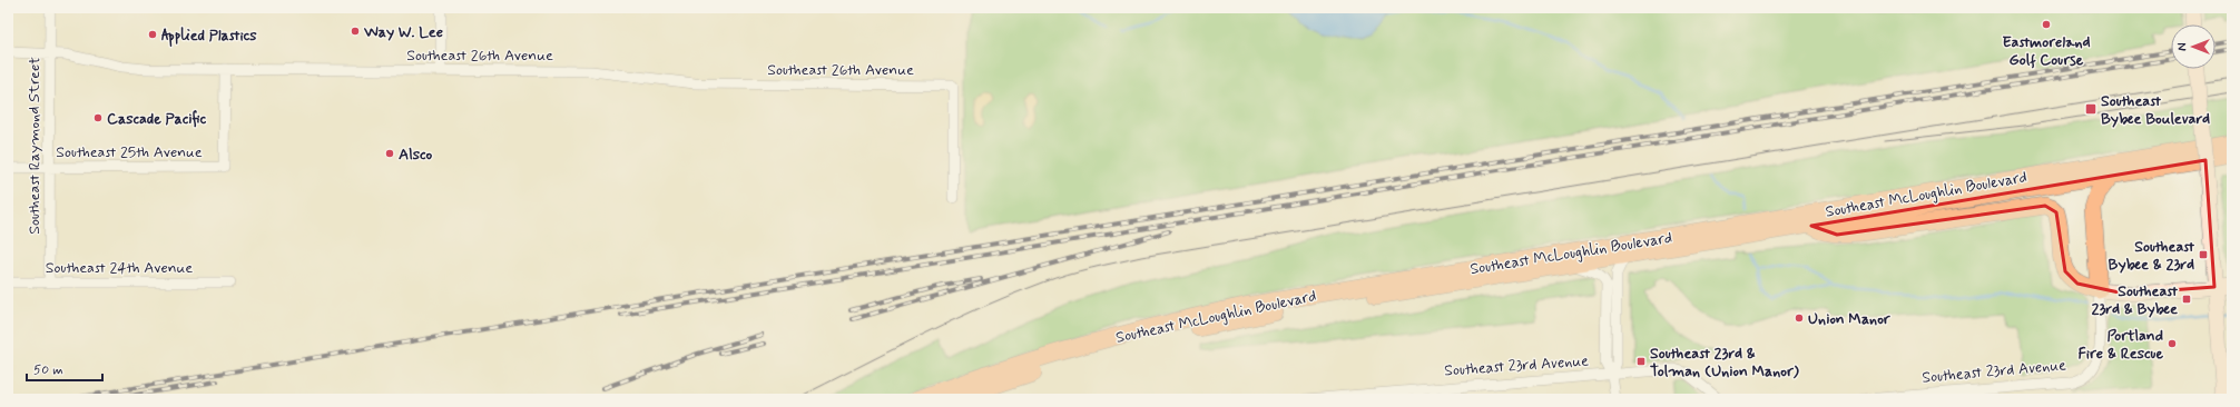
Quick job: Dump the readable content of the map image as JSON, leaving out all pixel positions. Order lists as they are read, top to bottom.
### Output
{
  "streets": {
    "highway": ["Southeast McLoughlin Boulevard"],
    "street": [
      "Southeast 26th Avenue",
      "Southeast Raymond Street",
      "Southeast 25th Avenue",
      "Southeast 24th Avenue",
      "Southeast 23rd Avenue"
    ]
  },
  "crossings": [
    ["Southeast 26th Avenue", "Southeast Raymond Street"],
    ["Southeast 26th Avenue", "Southeast 25th Avenue"],
    ["Southeast Raymond Street", "Southeast 25th Avenue"],
    ["Southeast Raymond Street", "Southeast 24th Avenue"]
  ],
  "places": {
    "other": [
      "Eastmoreland Golf Course",
      "Way W. Lee",
      "Applied Plastics",
      "Cascade Pacific",
      "Alsco",
      "Union Manor",
      "Portland Fire & Rescue"
    ],
    "transit": [
      "Southeast Bybee Boulevard",
      "Southeast Bybee & 23rd",
      "Southeast 23rd & Bybee",
      "Southeast 23rd & Tolman (Union Manor)"
    ]
  },
  "scale_bar": "50 m",
  "north": "left"
}
